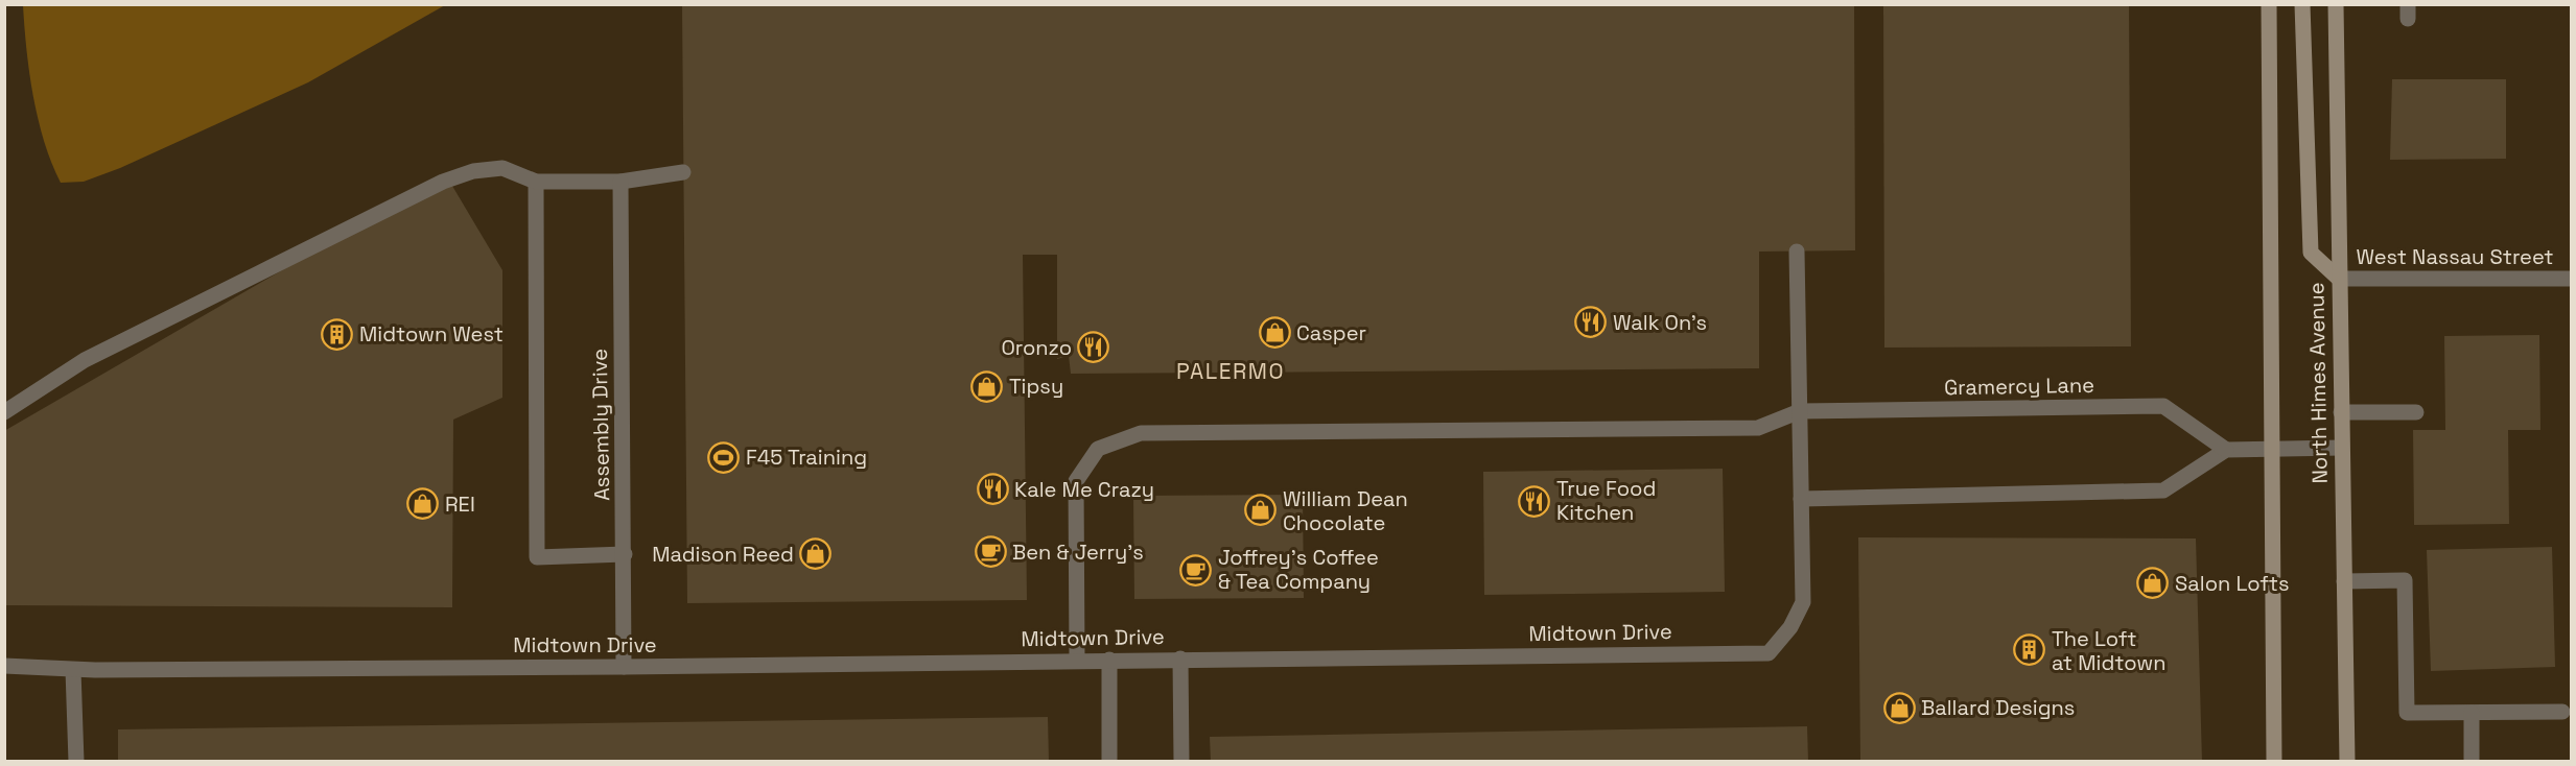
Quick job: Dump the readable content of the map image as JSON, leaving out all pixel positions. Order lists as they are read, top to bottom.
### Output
{
  "streets": {
    "street": [
      "West Nassau Street",
      "North Himes Avenue",
      "Gramercy Lane",
      "Assembly Drive",
      "Midtown Drive"
    ]
  },
  "crossings": [
    ["West Nassau Street", "North Himes Avenue"],
    ["Gramercy Lane", "Midtown Drive"],
    ["Assembly Drive", "Midtown Drive"]
  ],
  "districts": ["PALERMO"],
  "places": {
    "restaurant": [
      "Walk On's",
      "Oronzo",
      "Kale Me Crazy",
      "True Food Kitchen"
    ],
    "shop": [
      "Casper",
      "Tipsy",
      "REI",
      "William Dean Chocolate",
      "Madison Reed",
      "Salon Lofts",
      "Ballard Designs"
    ],
    "building": ["Midtown West", "The Loft at Midtown"],
    "sports": ["F45 Training"],
    "cafe": ["Ben & Jerry's", "Joffrey's Coffee & Tea Company"]
  }
}
